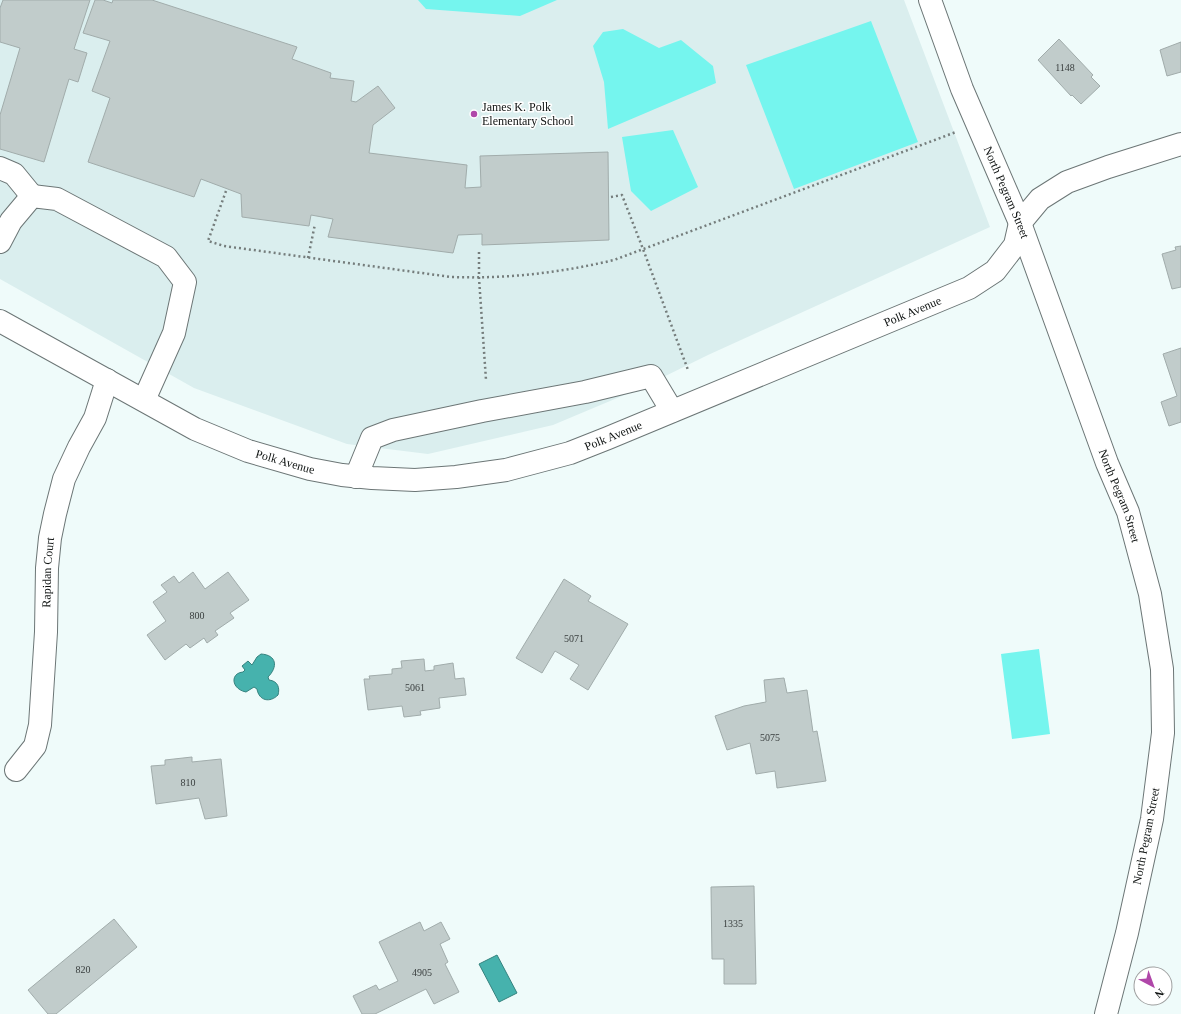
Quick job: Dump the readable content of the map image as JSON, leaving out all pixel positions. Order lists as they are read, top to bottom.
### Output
{
  "streets": {
    "street": ["North Pegram Street", "Polk Avenue", "Rapidan Court"]
  },
  "crossings": [
    ["North Pegram Street", "Polk Avenue"],
    ["Polk Avenue", "Rapidan Court"]
  ],
  "places": ["James K. Polk Elementary School"],
  "house_numbers": [
    "1148",
    "800",
    "5071",
    "5061",
    "5075",
    "810",
    "1335",
    "820",
    "4905"
  ],
  "north": "bottom right"
}
